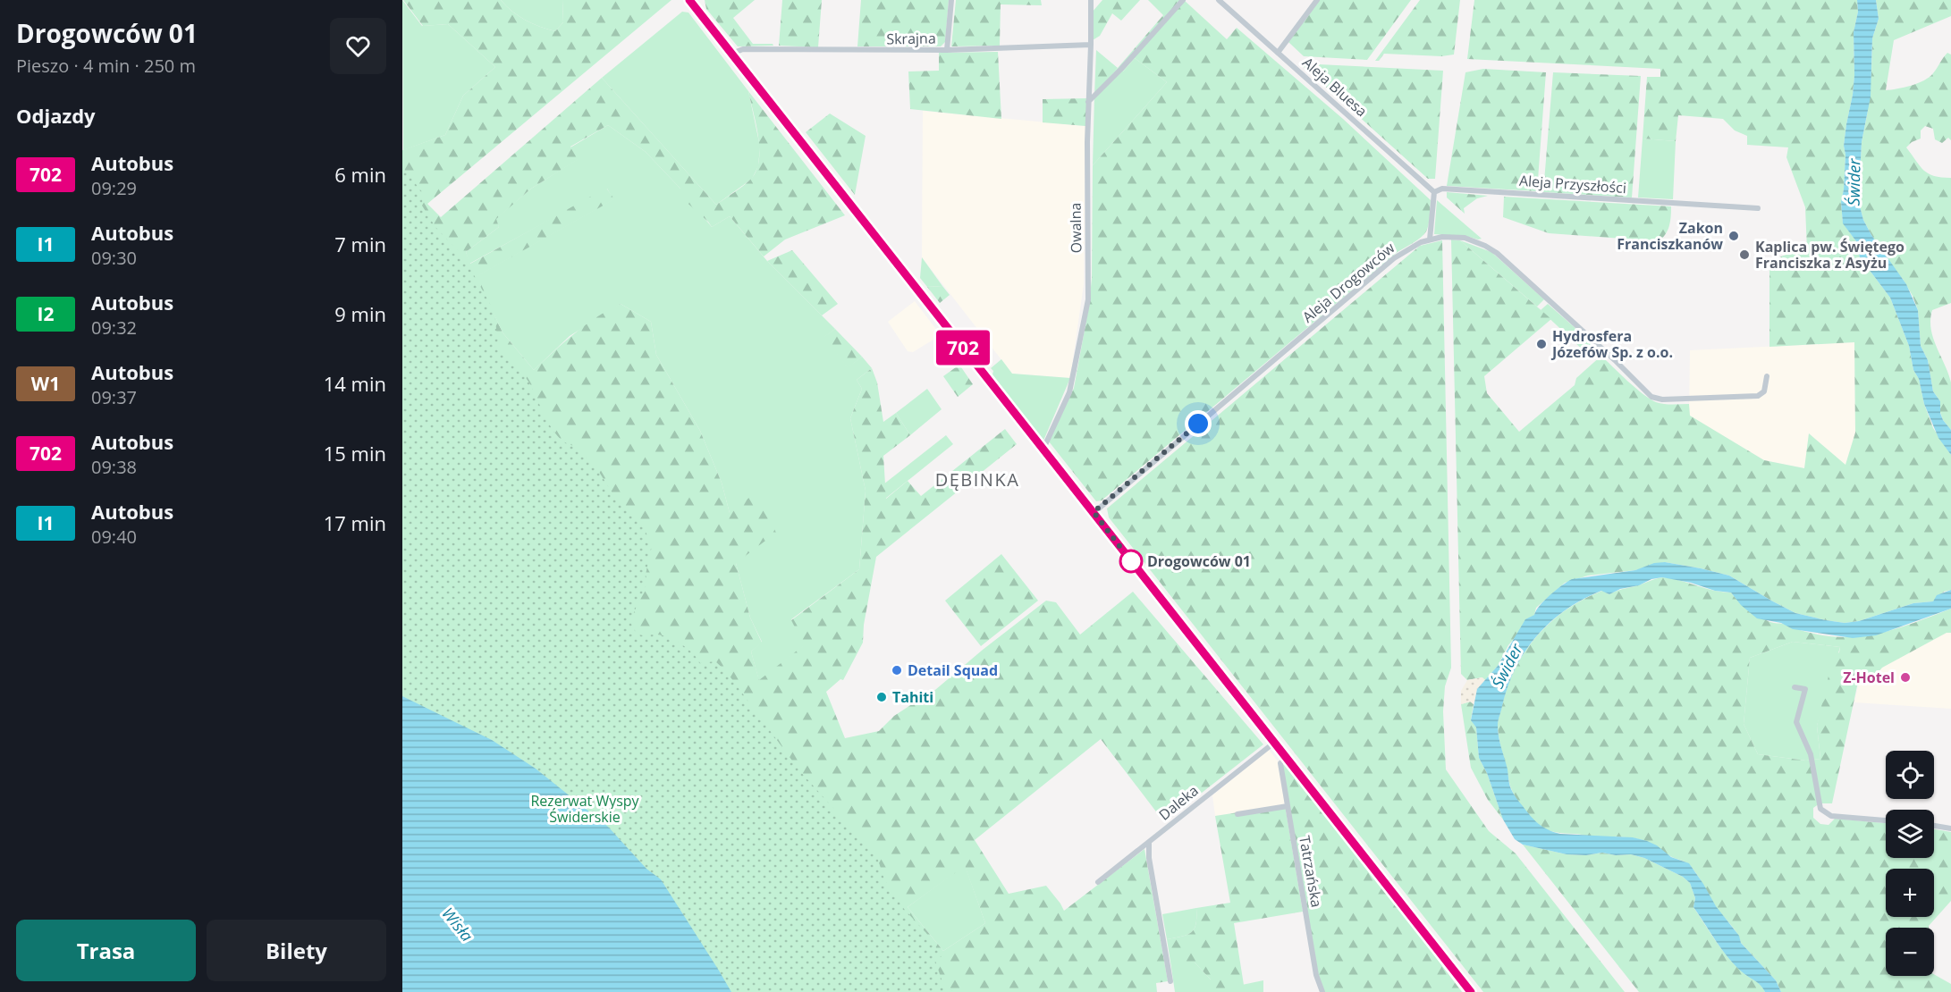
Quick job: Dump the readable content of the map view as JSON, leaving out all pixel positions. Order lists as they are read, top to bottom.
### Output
{
  "streets": {
    "street": [
      "Skrajna",
      "Aleja Bluesa",
      "Aleja Przyszłości",
      "Owalna",
      "Aleja Drogowców",
      "Daleka",
      "Tatrzańska"
    ]
  },
  "crossings": [
    ["Skrajna", "Owalna"],
    ["Aleja Bluesa", "Aleja Przyszłości"]
  ],
  "districts": ["DĘBINKA"],
  "water": ["Świder", "Wisła"],
  "parks": ["Rezerwat Wyspy Świderskie"],
  "places": [
    "Zakon Franciszkanów",
    "Kaplica pw. Świętego Franciszka z Asyżu",
    "Hydrosfera Józefów Sp. z o.o.",
    "Drogowców 01",
    "Detail Squad",
    "Z-Hotel",
    "Tahiti"
  ],
  "lines": ["bus line 702"],
  "page": {
    "heading": [
      ["Drogowców 01", "Pieszo · 4 min · 250 m"],
      "Odjazdy"
    ],
    "on_map": "702",
    "list": [
      {
        "mark": "702",
        "name": "Autobus",
        "note": "09:29",
        "value": "6 min"
      },
      {
        "mark": "I1",
        "name": "Autobus",
        "note": "09:30",
        "value": "7 min"
      },
      {
        "mark": "I2",
        "name": "Autobus",
        "note": "09:32",
        "value": "9 min"
      },
      {
        "mark": "W1",
        "name": "Autobus",
        "note": "09:37",
        "value": "14 min"
      },
      {
        "mark": "702",
        "name": "Autobus",
        "note": "09:38",
        "value": "15 min"
      },
      {
        "mark": "I1",
        "name": "Autobus",
        "note": "09:40",
        "value": "17 min"
      }
    ],
    "map_buttons": ["+", "−"],
    "buttons": ["Trasa", "Bilety"]
  }
}
